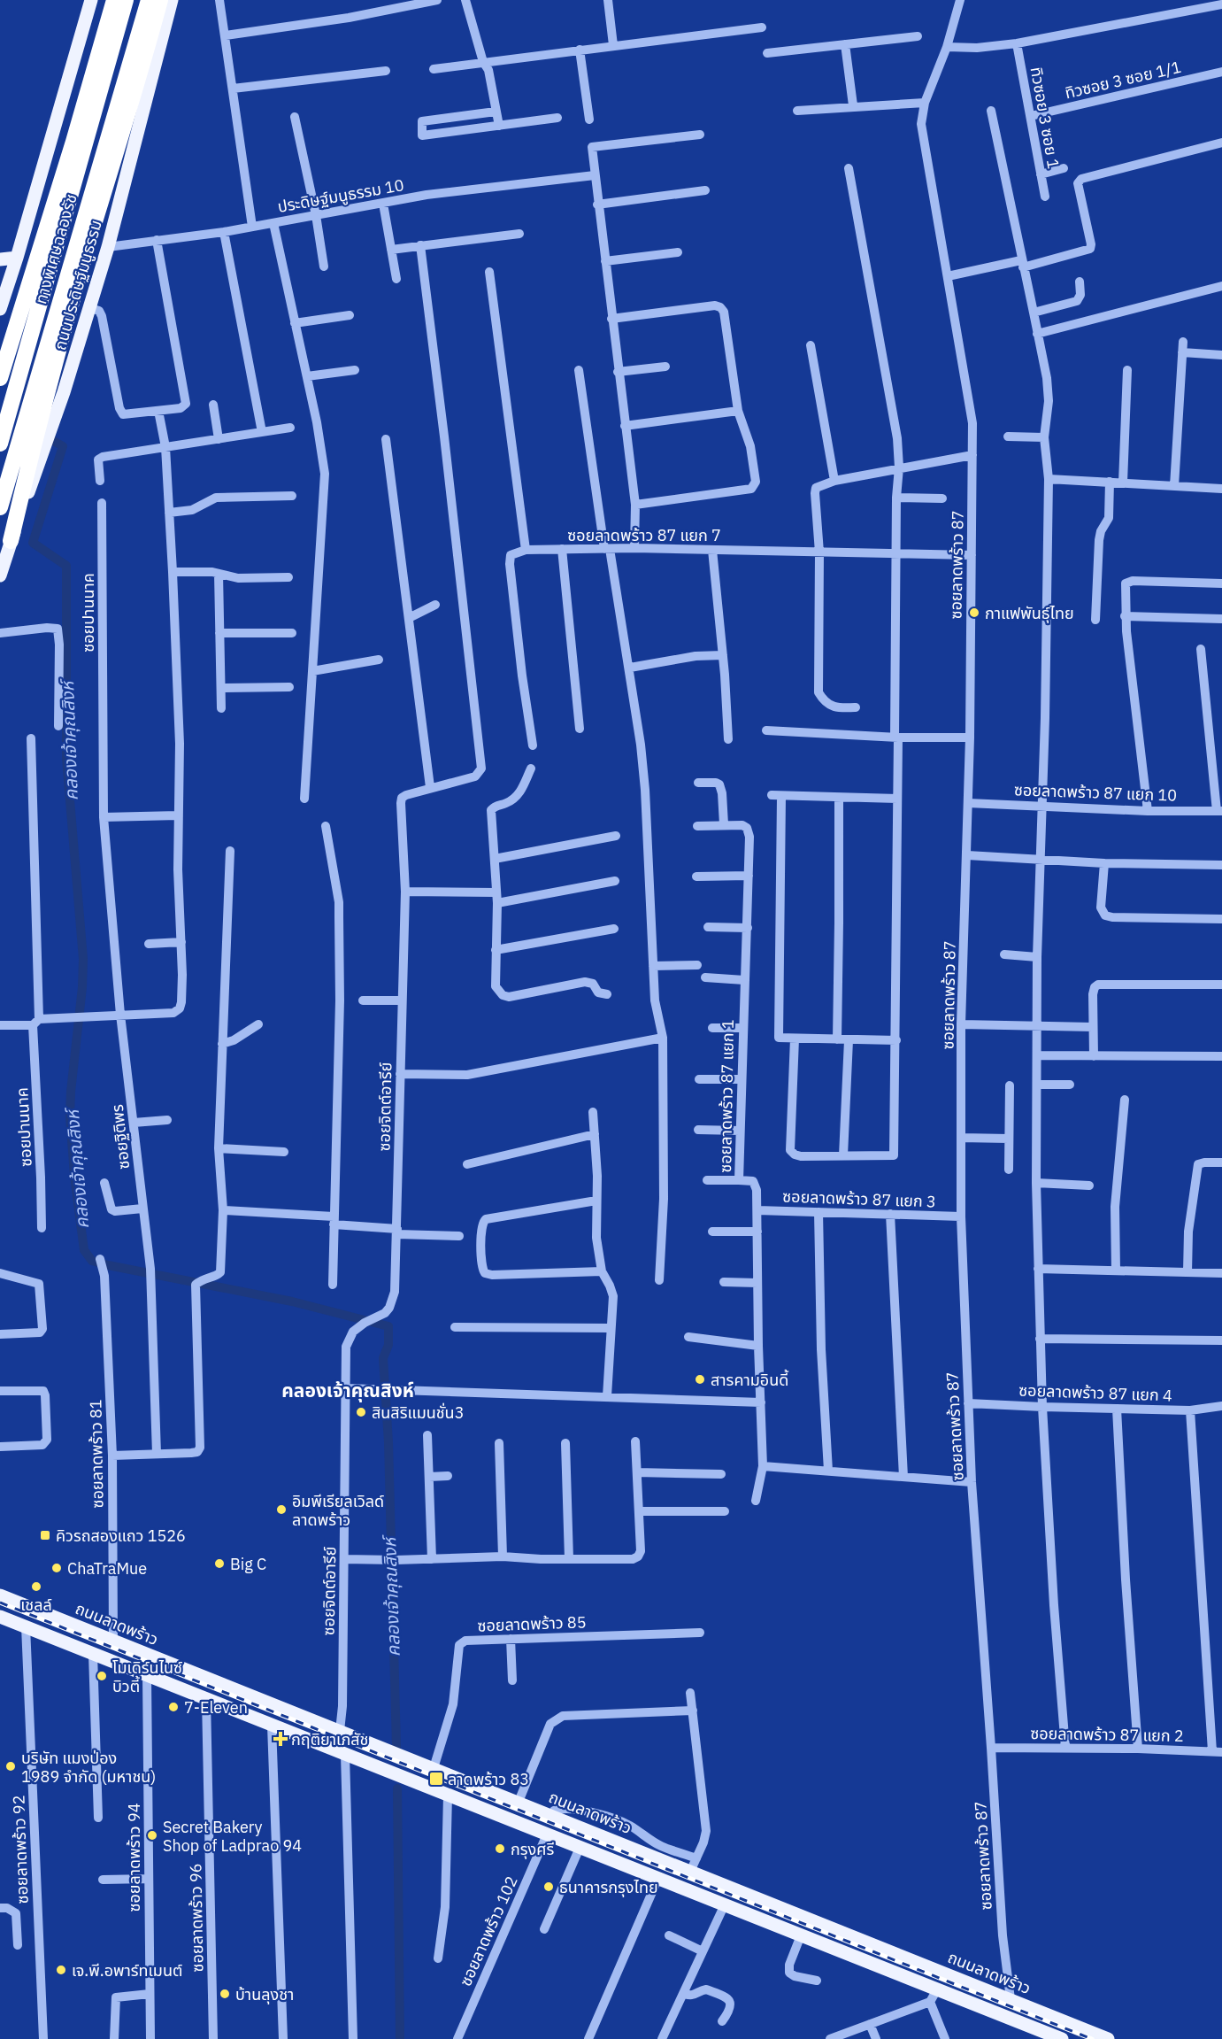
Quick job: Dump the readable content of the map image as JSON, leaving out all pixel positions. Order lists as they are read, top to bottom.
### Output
{
  "streets": {
    "highway": ["ทางพิเศษฉลองรัช"],
    "main road": ["ถนนประดิษฐ์มนูธรรม", "ถนนลาดพร้าว"],
    "street": [
      "ทิวซอย 3 ซอย 1/1",
      "ทิวซอย 3 ซอย 1",
      "ประดิษฐ์มนูธรรม 10",
      "ซอยลาดพร้าว 87 แยก 7",
      "ซอยลาดพร้าว 87",
      "ซอยปานนาค",
      "ซอยลาดพร้าว 87 แยก 10",
      "ซอยลาดพร้าว 87 แยก 1",
      "ซอยจิตต์อารีย์",
      "ซอยฐิติพร",
      "ซอยลาดพร้าว 87 แยก 3",
      "ซอยลาดพร้าว 87 แยก 4",
      "ซอยลาดพร้าว 81",
      "ซอยลาดพร้าว 85",
      "ซอยลาดพร้าว 87 แยก 2",
      "ซอยลาดพร้าว 92",
      "ซอยลาดพร้าว 94",
      "ซอยลาดพร้าว 96",
      "ซอยลาดพร้าว 102"
    ]
  },
  "crossings": [
    ["ทิวซอย 3 ซอย 1/1", "ทิวซอย 3 ซอย 1"],
    ["ประดิษฐ์มนูธรรม 10", "ถนนประดิษฐ์มนูธรรม"],
    ["ซอยลาดพร้าว 87 แยก 7", "ซอยลาดพร้าว 87"],
    ["ซอยลาดพร้าว 87", "ซอยลาดพร้าว 87 แยก 10"],
    ["ซอยลาดพร้าว 87", "ซอยลาดพร้าว 87 แยก 3"],
    ["ซอยลาดพร้าว 87", "ซอยลาดพร้าว 87 แยก 4"],
    ["ซอยลาดพร้าว 87", "ถนนลาดพร้าว"],
    ["ซอยลาดพร้าว 87", "ซอยลาดพร้าว 87 แยก 2"],
    ["ซอยปานนาค", "ซอยฐิติพร"],
    ["ซอยลาดพร้าว 87 แยก 1", "ซอยลาดพร้าว 87 แยก 3"],
    ["ซอยจิตต์อารีย์", "ถนนลาดพร้าว"],
    ["ซอยลาดพร้าว 81", "ถนนลาดพร้าว"],
    ["ถนนลาดพร้าว", "ซอยลาดพร้าว 85"]
  ],
  "districts": ["คลองเจ้าคุณสิงห์"],
  "water": ["คลองเจ้าคุณสิงห์"],
  "places": {
    "other": [
      "กาแฟพันธ์ุไทย",
      "สารคามอินดี้",
      "สินสิริแมนชั่น3",
      "อิมพีเรียลเวิลด์ ลาดพร้าว",
      "Big C",
      "ChaTraMue",
      "เชลล์",
      "โมเดิร์นไนซ์ บิวตี้",
      "7-Eleven",
      "บริษัท แมงป่อง 1989 จำกัด (มหาชน)",
      "Secret Bakery Shop of Ladprao 94",
      "กรุงศรี",
      "ธนาคารกรุงไทย",
      "เจ.พี.อพาร์ทเมนต์",
      "บ้านลุงชา"
    ],
    "transit": ["คิวรถสองแถว 1526", "ลาดพร้าว 83"],
    "health": ["กฤติยาเภสัช"]
  }
}
